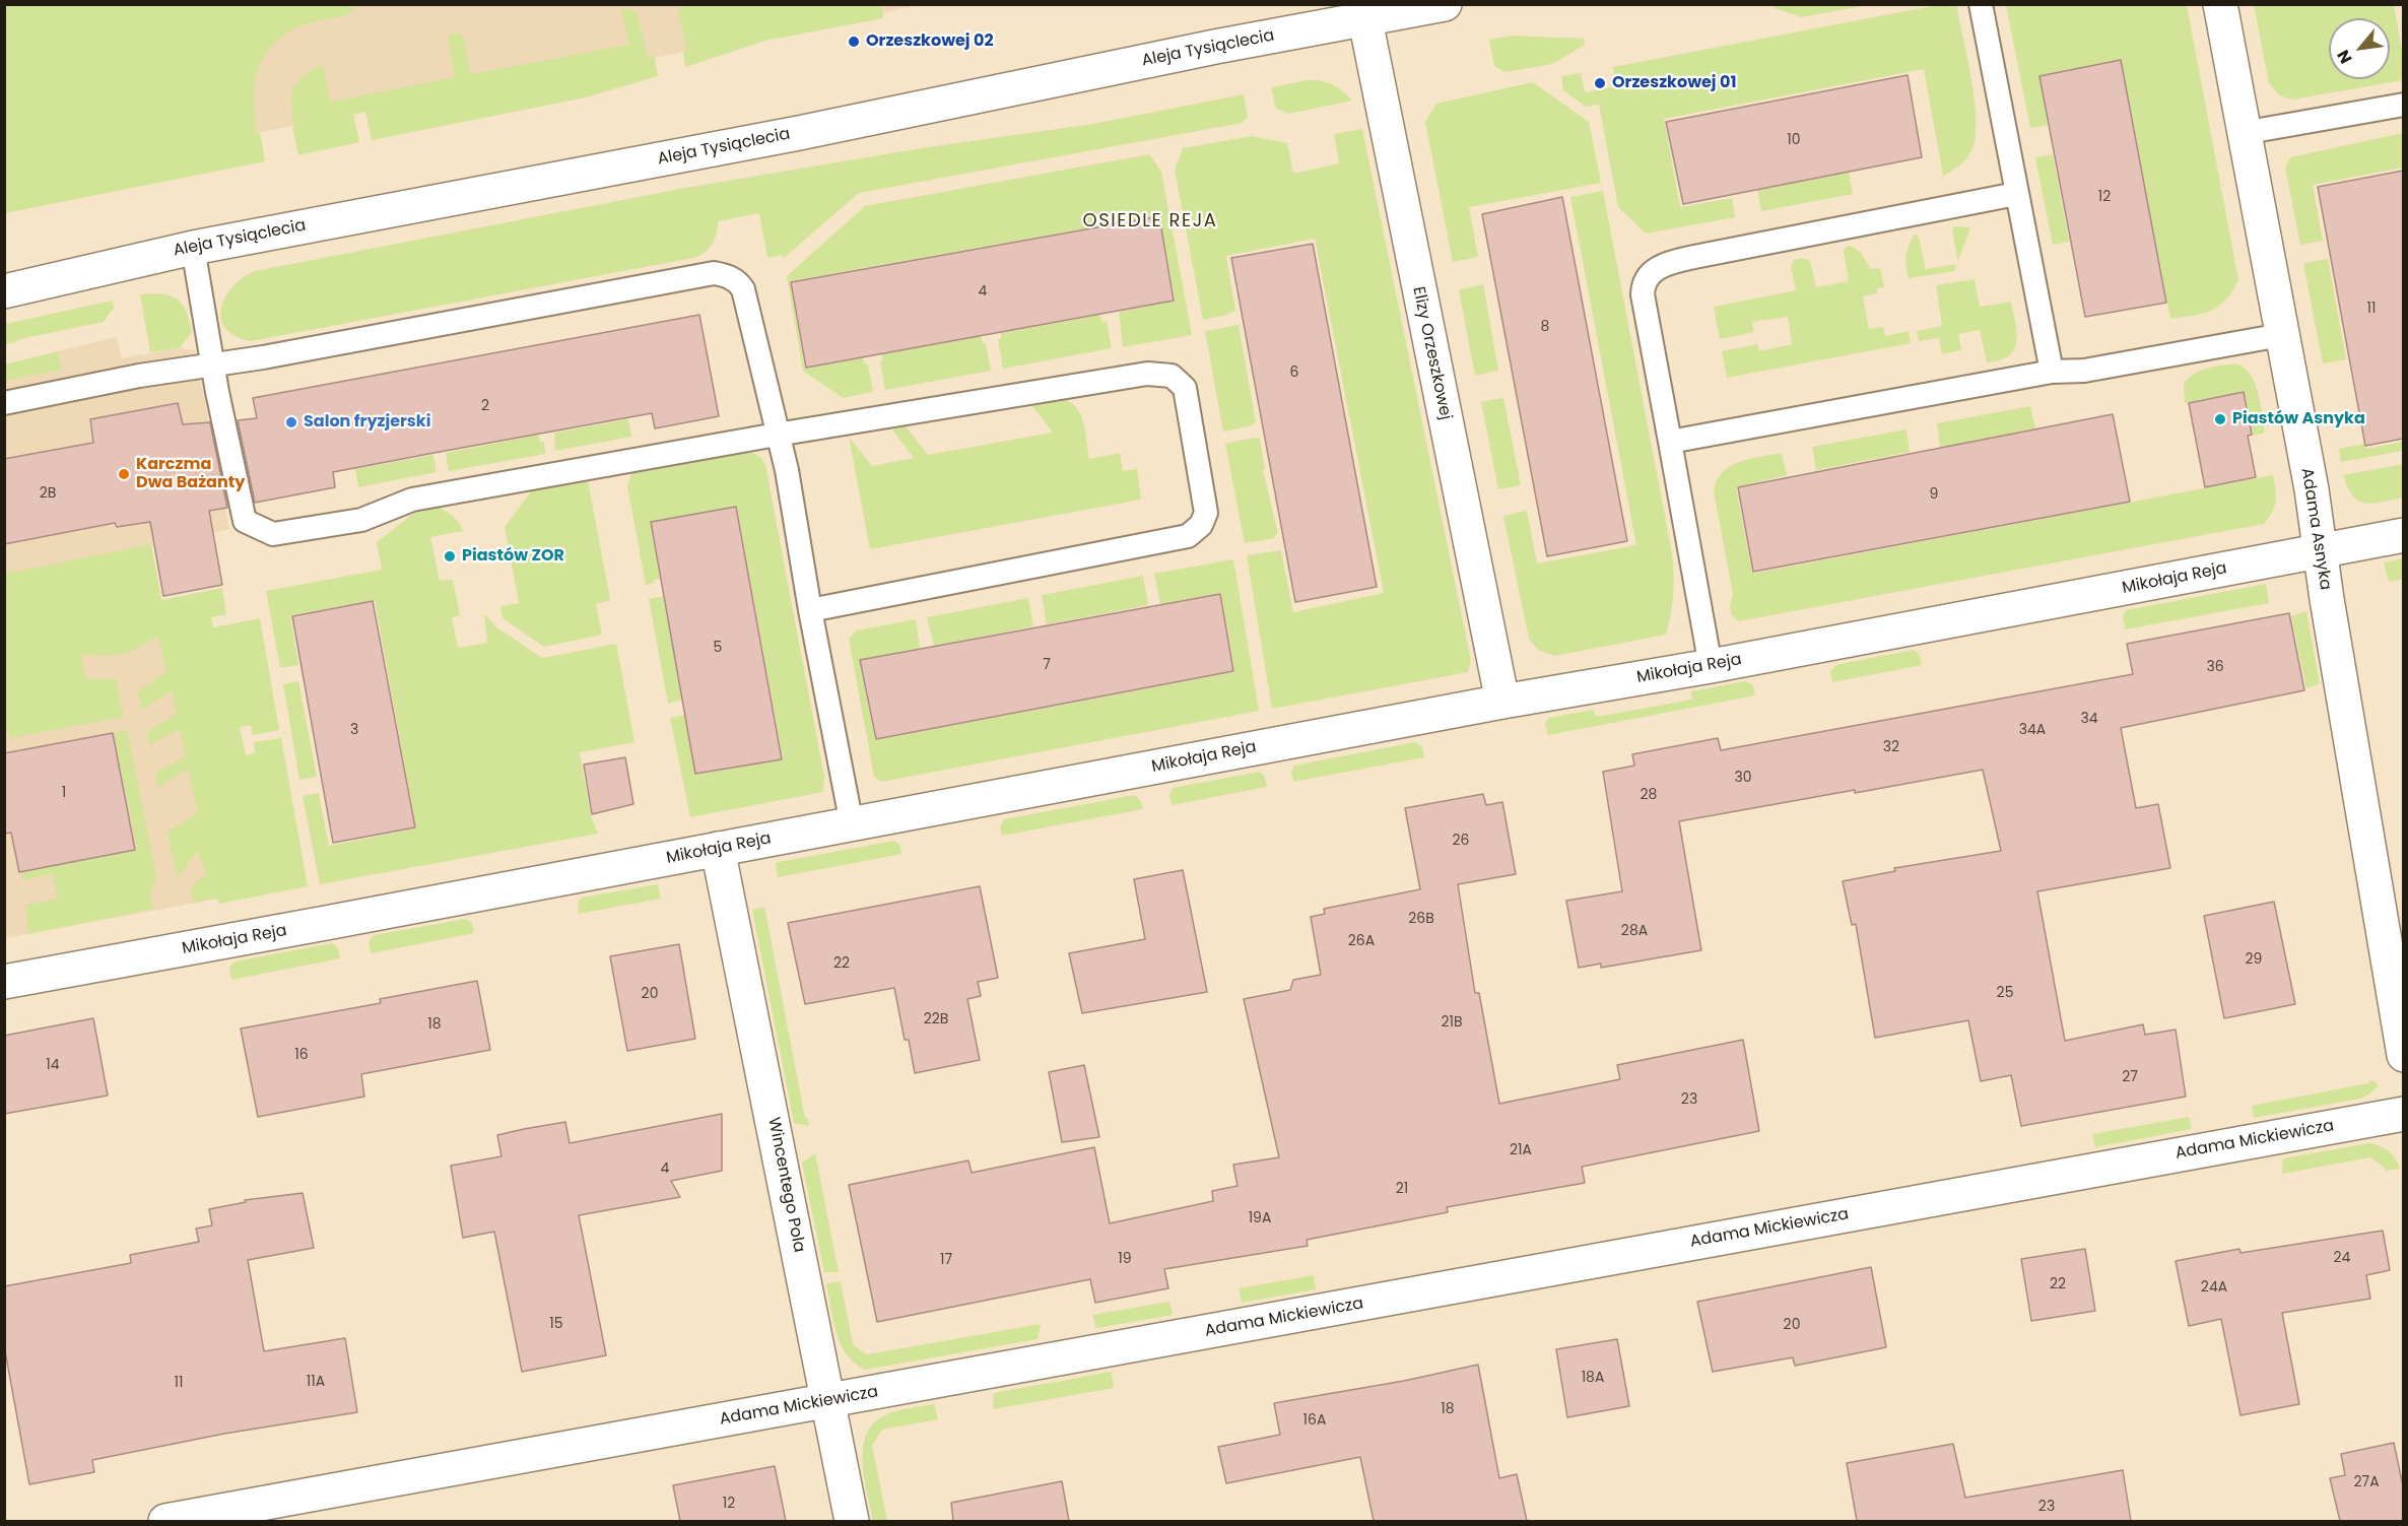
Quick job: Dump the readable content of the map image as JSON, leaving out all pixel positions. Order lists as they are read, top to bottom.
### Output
{
  "streets": {
    "street": [
      "Aleja Tysiąclecia",
      "Elizy Orzeszkowej",
      "Adama Asnyka",
      "Mikołaja Reja",
      "Adama Mickiewicza",
      "Wincentego Pola"
    ]
  },
  "crossings": [
    ["Aleja Tysiąclecia", "Elizy Orzeszkowej"],
    ["Elizy Orzeszkowej", "Mikołaja Reja"],
    ["Adama Asnyka", "Mikołaja Reja"],
    ["Mikołaja Reja", "Wincentego Pola"],
    ["Adama Mickiewicza", "Wincentego Pola"]
  ],
  "districts": ["OSIEDLE REJA"],
  "places": [
    "Orzeszkowej 02",
    "Orzeszkowej 01",
    "Piastów Asnyka",
    "Salon fryzjerski",
    "Karczma Dwa Bażanty",
    "Piastów ZOR"
  ],
  "house_numbers": [
    "10",
    "12",
    "4",
    "11",
    "8",
    "6",
    "2",
    "2B",
    "9",
    "5",
    "7",
    "36",
    "34",
    "3",
    "34A",
    "32",
    "30",
    "1",
    "28",
    "26",
    "26B",
    "28A",
    "26A",
    "29",
    "22",
    "25",
    "20",
    "22B",
    "21B",
    "18",
    "16",
    "14",
    "27",
    "23",
    "21A",
    "4",
    "21",
    "19A",
    "24",
    "19",
    "17",
    "22",
    "24A",
    "15",
    "20",
    "18A",
    "11A",
    "11",
    "18",
    "16A",
    "27A",
    "12",
    "23"
  ],
  "north": "bottom left"
}
